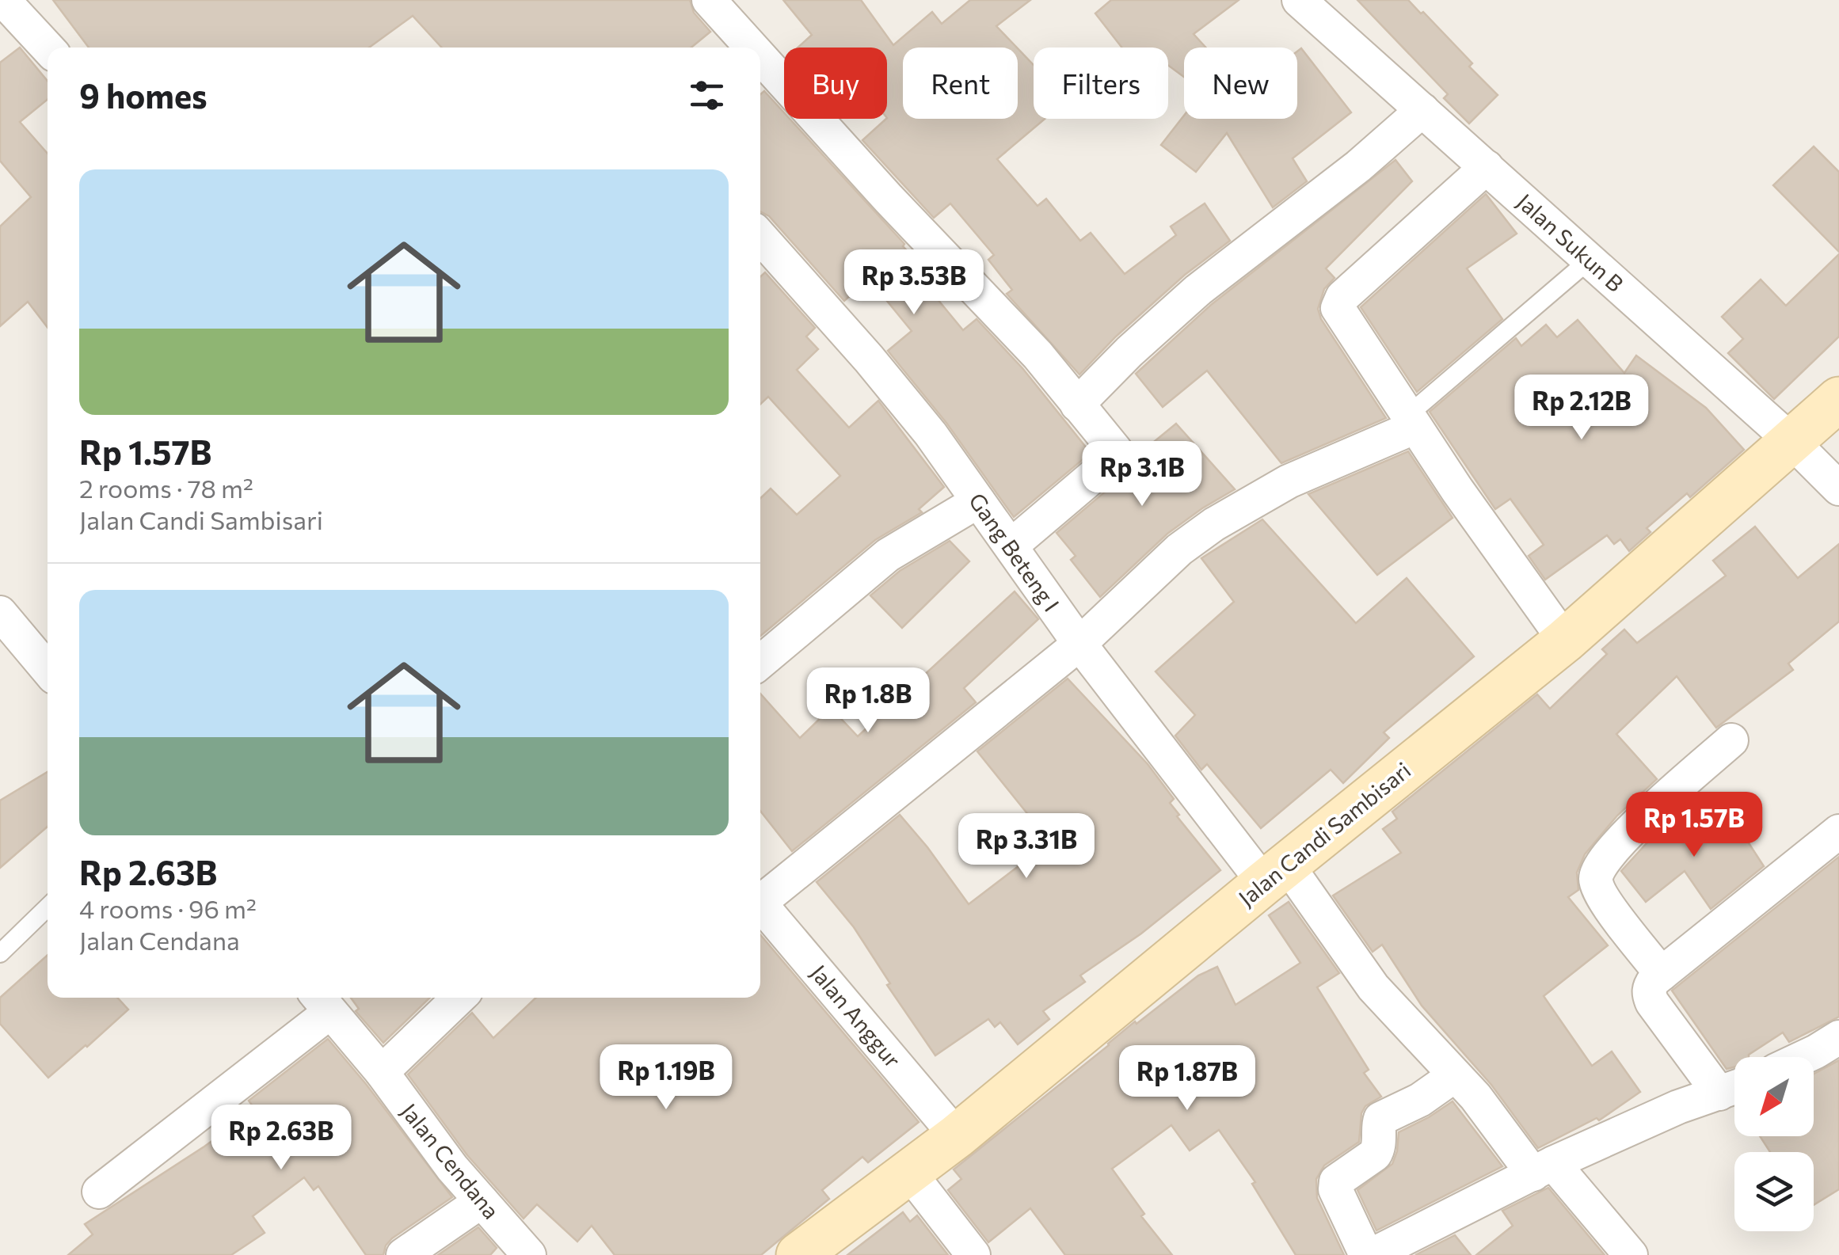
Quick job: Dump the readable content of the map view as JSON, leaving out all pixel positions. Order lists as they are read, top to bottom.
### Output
{
  "streets": {
    "street": [
      "Jalan Sukun B",
      "Gang Beteng I",
      "Jalan Candi Sambisari",
      "Jalan Anggur",
      "Jalan Cendana"
    ]
  },
  "crossings": [
    ["Jalan Sukun B", "Jalan Candi Sambisari"],
    ["Gang Beteng I", "Jalan Candi Sambisari"],
    ["Jalan Candi Sambisari", "Jalan Anggur"]
  ],
  "north": "bottom left",
  "page": {
    "chip": [
      "Buy",
      "Rent",
      "Filters",
      "New"
    ],
    "heading": "9 homes",
    "list": [
      {
        "name": "Rp 1.57B",
        "note": "2 rooms · 78 m² · Jalan Candi Sambisari"
      },
      {
        "name": "Rp 2.63B",
        "note": "4 rooms · 96 m² · Jalan Cendana"
      }
    ],
    "price": [
      "Rp 3.53B",
      "Rp 2.12B",
      "Rp 3.1B",
      "Rp 1.8B",
      "Rp 1.57B",
      "Rp 3.31B",
      "Rp 1.19B",
      "Rp 1.87B",
      "Rp 2.63B"
    ]
  }
}
